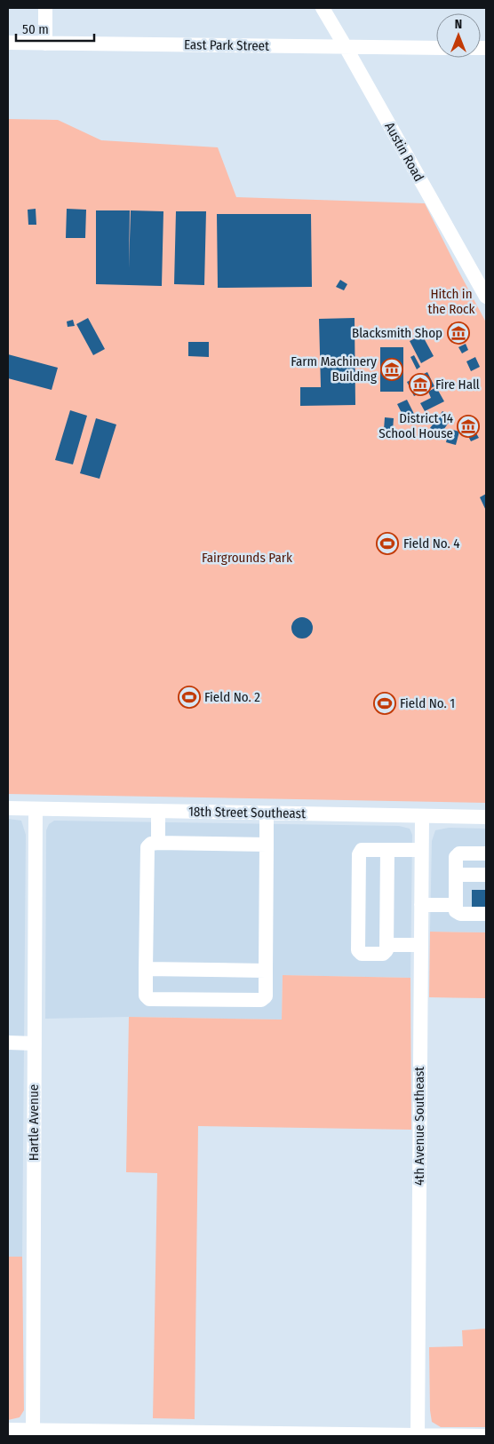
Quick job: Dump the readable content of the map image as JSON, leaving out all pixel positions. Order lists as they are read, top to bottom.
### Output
{
  "streets": {
    "street": [
      "East Park Street",
      "Austin Road",
      "18th Street Southeast",
      "Hartle Avenue",
      "4th Avenue Southeast"
    ]
  },
  "crossings": [
    ["East Park Street", "Austin Road"],
    ["18th Street Southeast", "Hartle Avenue"],
    ["18th Street Southeast", "4th Avenue Southeast"]
  ],
  "parks": ["Hitch in the Rock", "Fairgrounds Park"],
  "places": {
    "museum": [
      "Blacksmith Shop",
      "Farm Machinery Building",
      "Fire Hall",
      "District 14 School House"
    ],
    "sports": ["Field No. 4", "Field No. 2", "Field No. 1"]
  },
  "scale_bar": "50 m",
  "north": "top"
}
